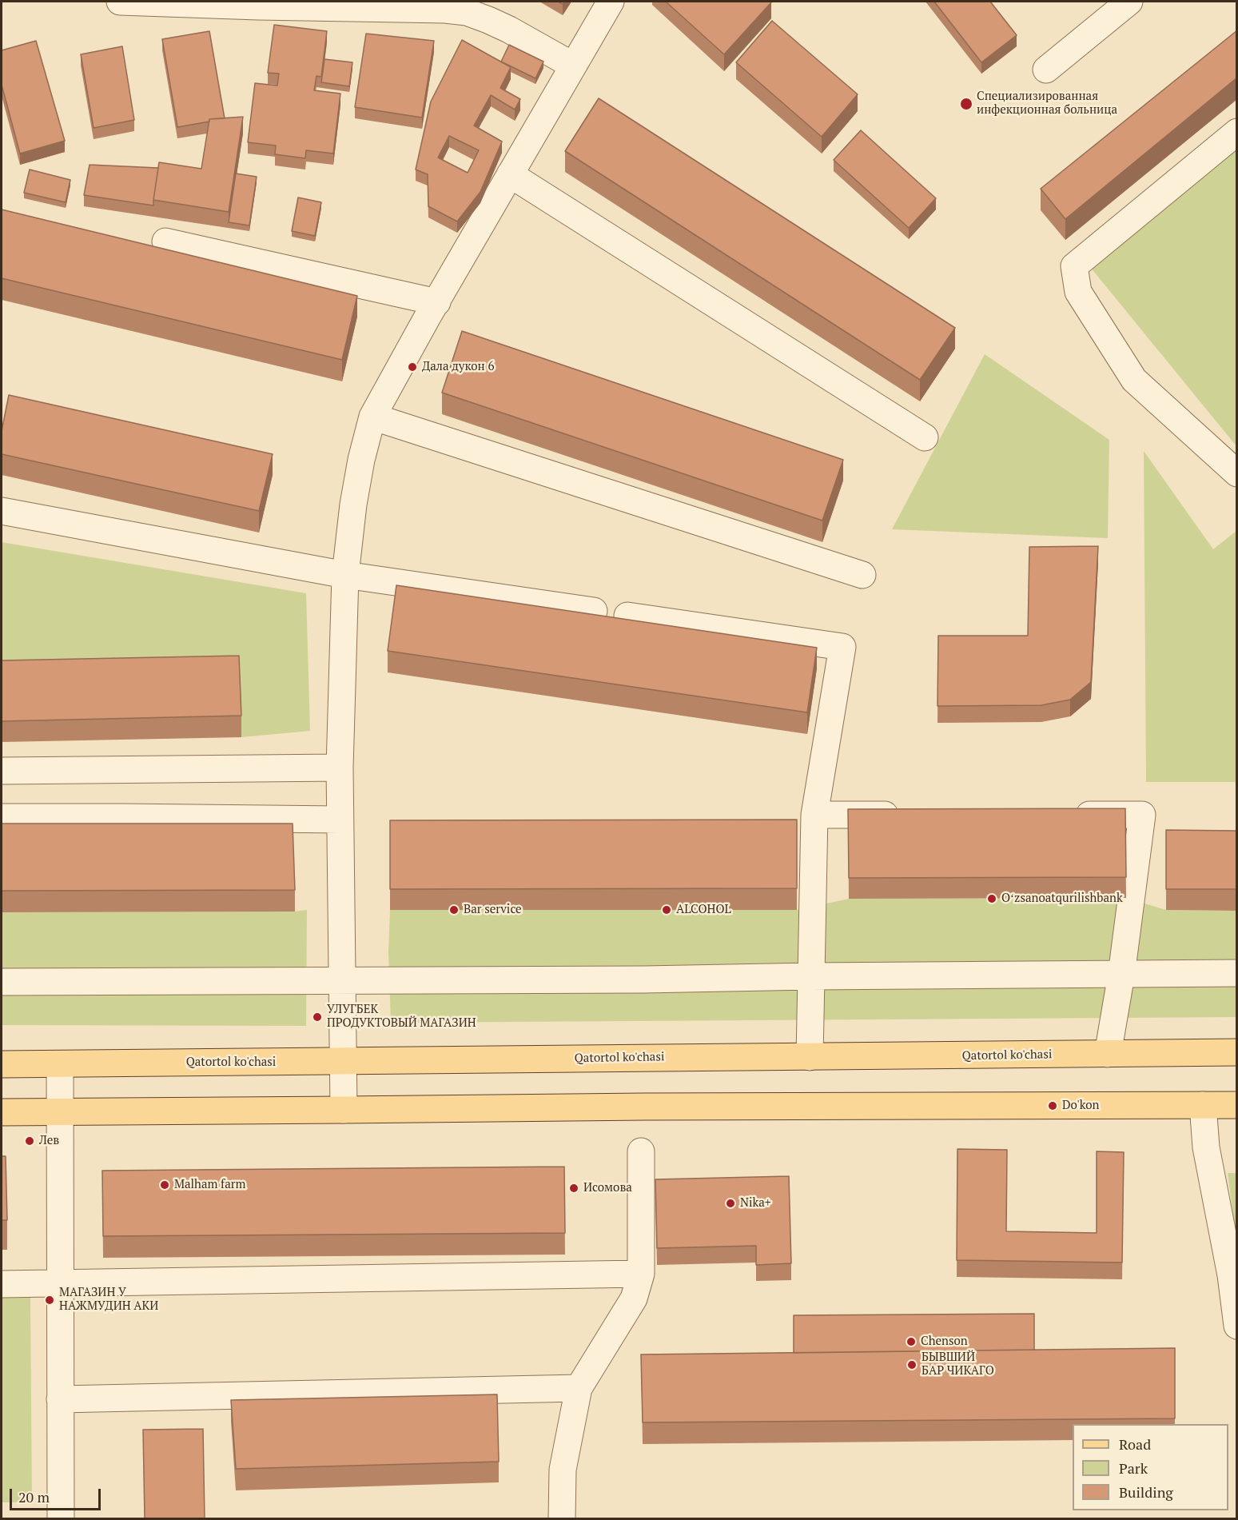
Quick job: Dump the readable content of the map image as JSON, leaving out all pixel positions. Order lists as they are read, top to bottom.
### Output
{
  "streets": {
    "main road": ["Qatortol ko'chasi"]
  },
  "places": [
    "Специализированная инфекционная больница",
    "Дала дукон 6",
    "Oʻzsanoatqurilishbank",
    "Bar service",
    "ALCOHOL",
    "УЛУГБЕК ПРОДУКТОВЫЙ МАГАЗИН",
    "Do'kon",
    "Лев",
    "Malham farm",
    "Исомова",
    "Nika+",
    "МАГАЗИН У НАЖМУДИН АКИ",
    "Chenson",
    "БЫВШИЙ БАР ЧИКАГО"
  ],
  "legend": ["Road", "Park", "Building"],
  "scale_bar": "20 m"
}
